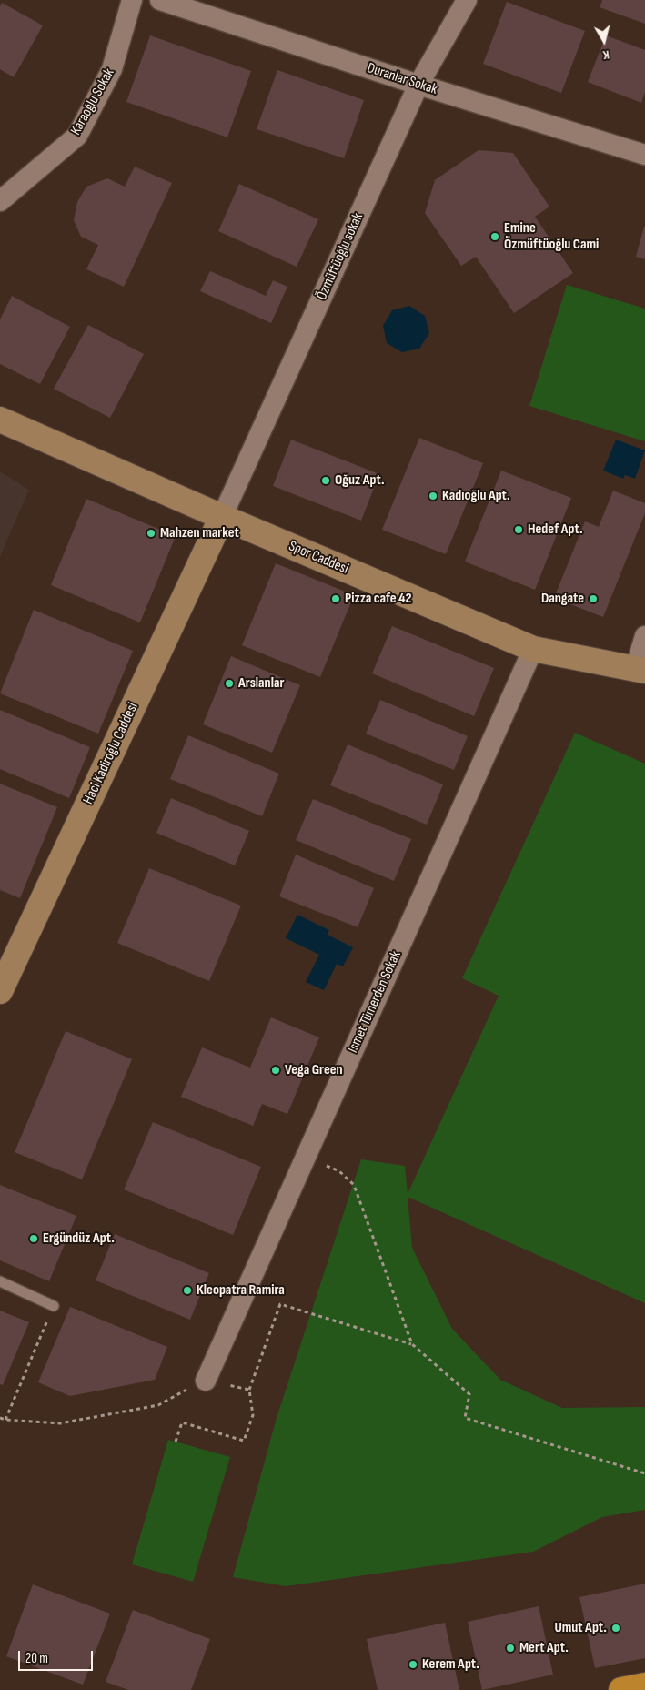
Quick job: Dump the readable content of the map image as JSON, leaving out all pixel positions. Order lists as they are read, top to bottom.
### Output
{
  "streets": {
    "street": [
      "Duranlar Sokak",
      "Karaoğlu Sokak",
      "Özmüftüoğlu sokak",
      "Spor Caddesi",
      "Haci Kadiroğlu Caddesi",
      "Ismet Tümerden Sokak"
    ]
  },
  "crossings": [
    ["Duranlar Sokak", "Özmüftüoğlu sokak"],
    ["Özmüftüoğlu sokak", "Spor Caddesi"],
    ["Özmüftüoğlu sokak", "Haci Kadiroğlu Caddesi"],
    ["Spor Caddesi", "Haci Kadiroğlu Caddesi"],
    ["Spor Caddesi", "Ismet Tümerden Sokak"]
  ],
  "places": [
    "Emine Özmüftüoğlu Cami",
    "Oğuz Apt.",
    "Kadıoğlu Apt.",
    "Hedef Apt.",
    "Mahzen market",
    "Pizza cafe 42",
    "Dangate",
    "Arslanlar",
    "Vega Green",
    "Ergündüz Apt.",
    "Kleopatra Ramira",
    "Umut Apt.",
    "Mert Apt.",
    "Kerem Apt."
  ],
  "scale_bar": "20 m",
  "north": "bottom"
}
